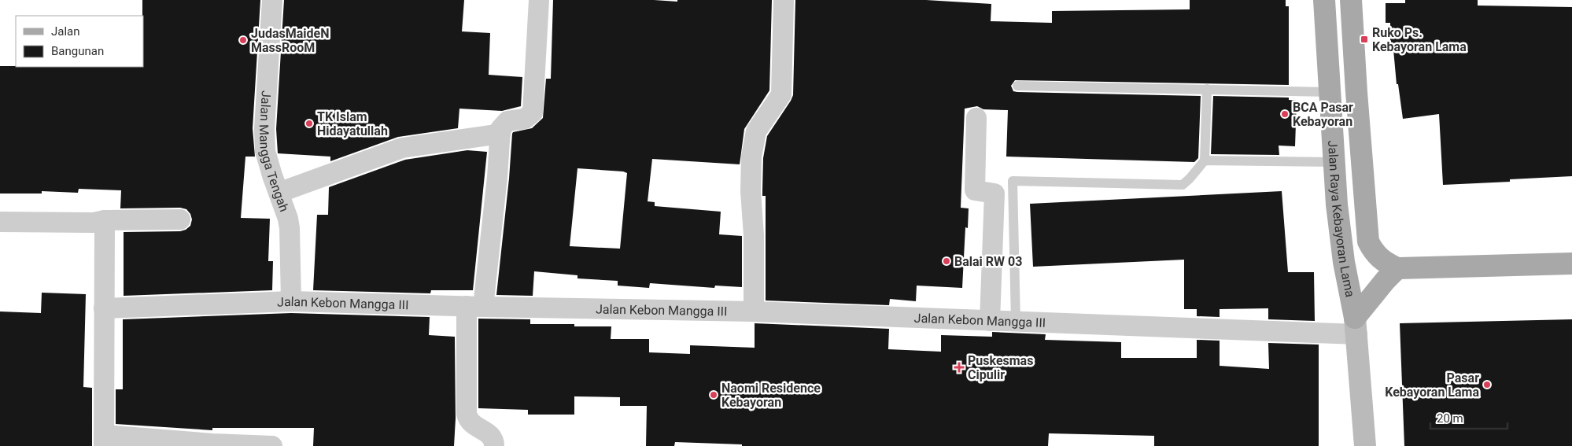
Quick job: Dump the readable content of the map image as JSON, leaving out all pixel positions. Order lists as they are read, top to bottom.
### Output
{
  "streets": {
    "main road": ["Jalan Raya Kebayoran Lama"],
    "street": ["Jalan Mangga Tengah", "Jalan Kebon Mangga III"]
  },
  "crossings": [
    ["Jalan Mangga Tengah", "Jalan Kebon Mangga III"],
    ["Jalan Raya Kebayoran Lama", "Jalan Kebon Mangga III"]
  ],
  "places": {
    "transit": ["Ruko Ps. Kebayoran Lama"],
    "other": [
      "JudasMaideN MassRooM",
      "BCA Pasar Kebayoran",
      "TK Islam Hidayatullah",
      "Balai RW 03",
      "Pasar Kebayoran Lama",
      "Naomi Residence Kebayoran"
    ],
    "health": ["Puskesmas Cipulir"]
  },
  "legend": ["Jalan", "Bangunan"],
  "scale_bar": "20 m"
}
